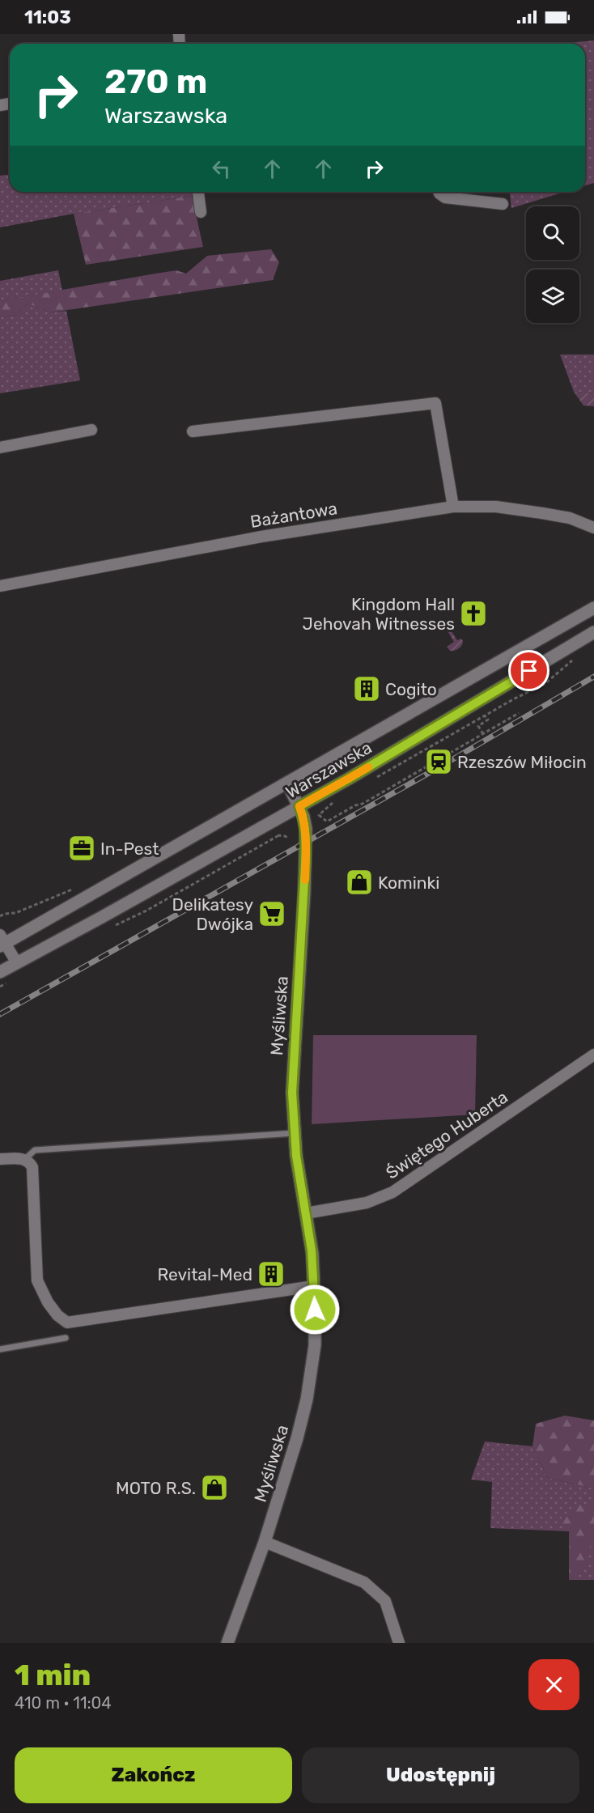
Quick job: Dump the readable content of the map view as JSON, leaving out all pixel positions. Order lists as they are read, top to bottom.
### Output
{
  "streets": {
    "main road": ["Warszawska", "Myśliwska"],
    "street": ["Bażantowa", "Świętego Huberta"]
  },
  "crossings": [
    ["Warszawska", "Myśliwska"],
    ["Myśliwska", "Świętego Huberta"]
  ],
  "places": {
    "church": ["Kingdom Hall Jehovah Witnesses"],
    "building": ["Cogito", "Revital-Med"],
    "station": ["Rzeszów Miłocin"],
    "office": ["In-Pest"],
    "shop": ["Kominki", "MOTO R.S."],
    "supermarket": ["Delikatesy Dwójka"]
  },
  "page": {
    "status": "11:03",
    "turn": ["270 m", "Warszawska"],
    "heading": ["1 min", "410 m · 11:04"],
    "buttons": ["Zakończ", "Udostępnij"]
  }
}
